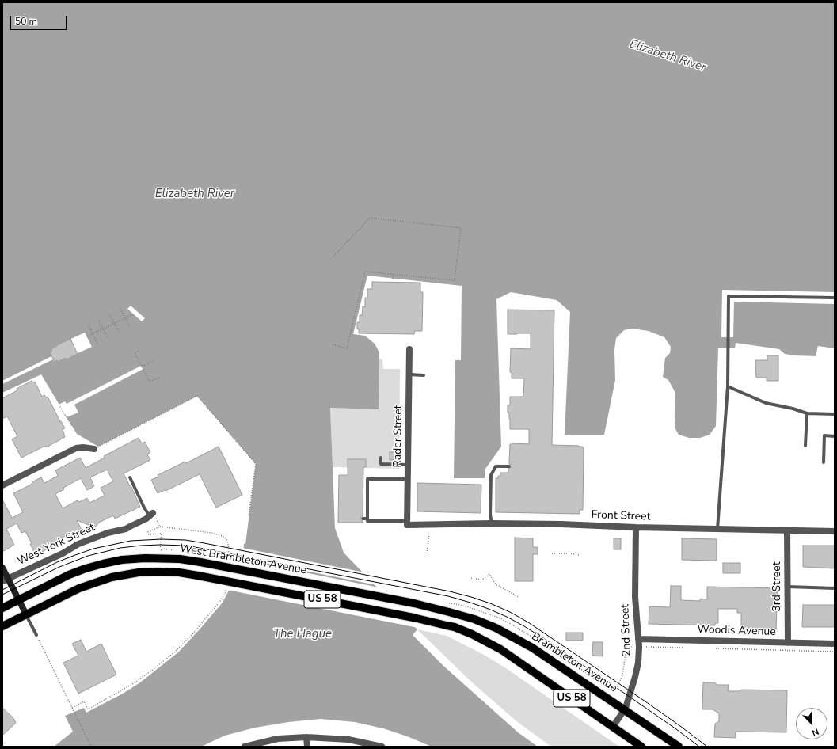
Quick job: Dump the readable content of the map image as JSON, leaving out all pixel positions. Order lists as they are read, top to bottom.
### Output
{
  "streets": {
    "main road": ["West Brambleton Avenue", "US 58", "Brambleton Avenue"],
    "street": [
      "Rader Street",
      "Front Street",
      "West York Street",
      "3rd Street",
      "2nd Street",
      "Woodis Avenue"
    ]
  },
  "crossings": [
    ["Rader Street", "Front Street"],
    ["Front Street", "3rd Street"],
    ["Front Street", "2nd Street"],
    ["West Brambleton Avenue", "US 58"],
    ["West Brambleton Avenue", "2nd Street"],
    ["West Brambleton Avenue", "Brambleton Avenue"],
    ["3rd Street", "Woodis Avenue"],
    ["US 58", "2nd Street"],
    ["2nd Street", "Woodis Avenue"],
    ["2nd Street", "Brambleton Avenue"]
  ],
  "water": ["Elizabeth River", "The Hague"],
  "scale_bar": "50 m",
  "north": "bottom right"
}
